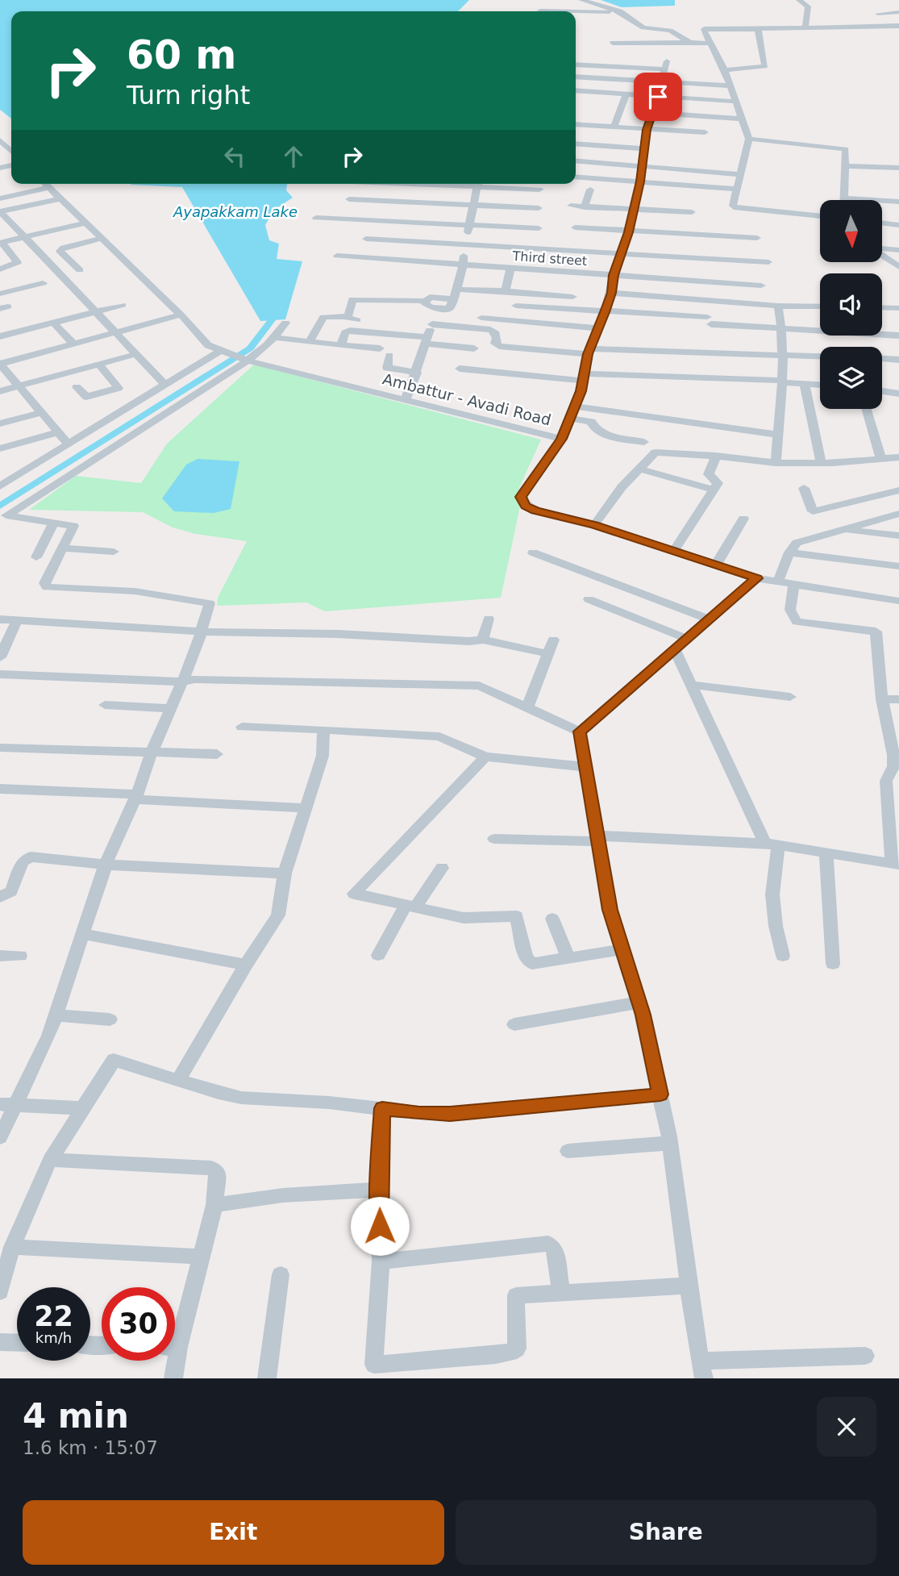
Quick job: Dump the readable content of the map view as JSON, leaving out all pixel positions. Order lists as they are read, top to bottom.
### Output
{
  "streets": {
    "street": ["Third street", "Ambattur - Avadi Road"]
  },
  "water": ["Ayapakkam Lake"],
  "north": "bottom",
  "page": {
    "turn": ["60 m", "Turn right"],
    "speed": "22 km/h",
    "limit": "30",
    "heading": ["4 min", "1.6 km · 15:07"],
    "buttons": ["Exit", "Share"]
  }
}
